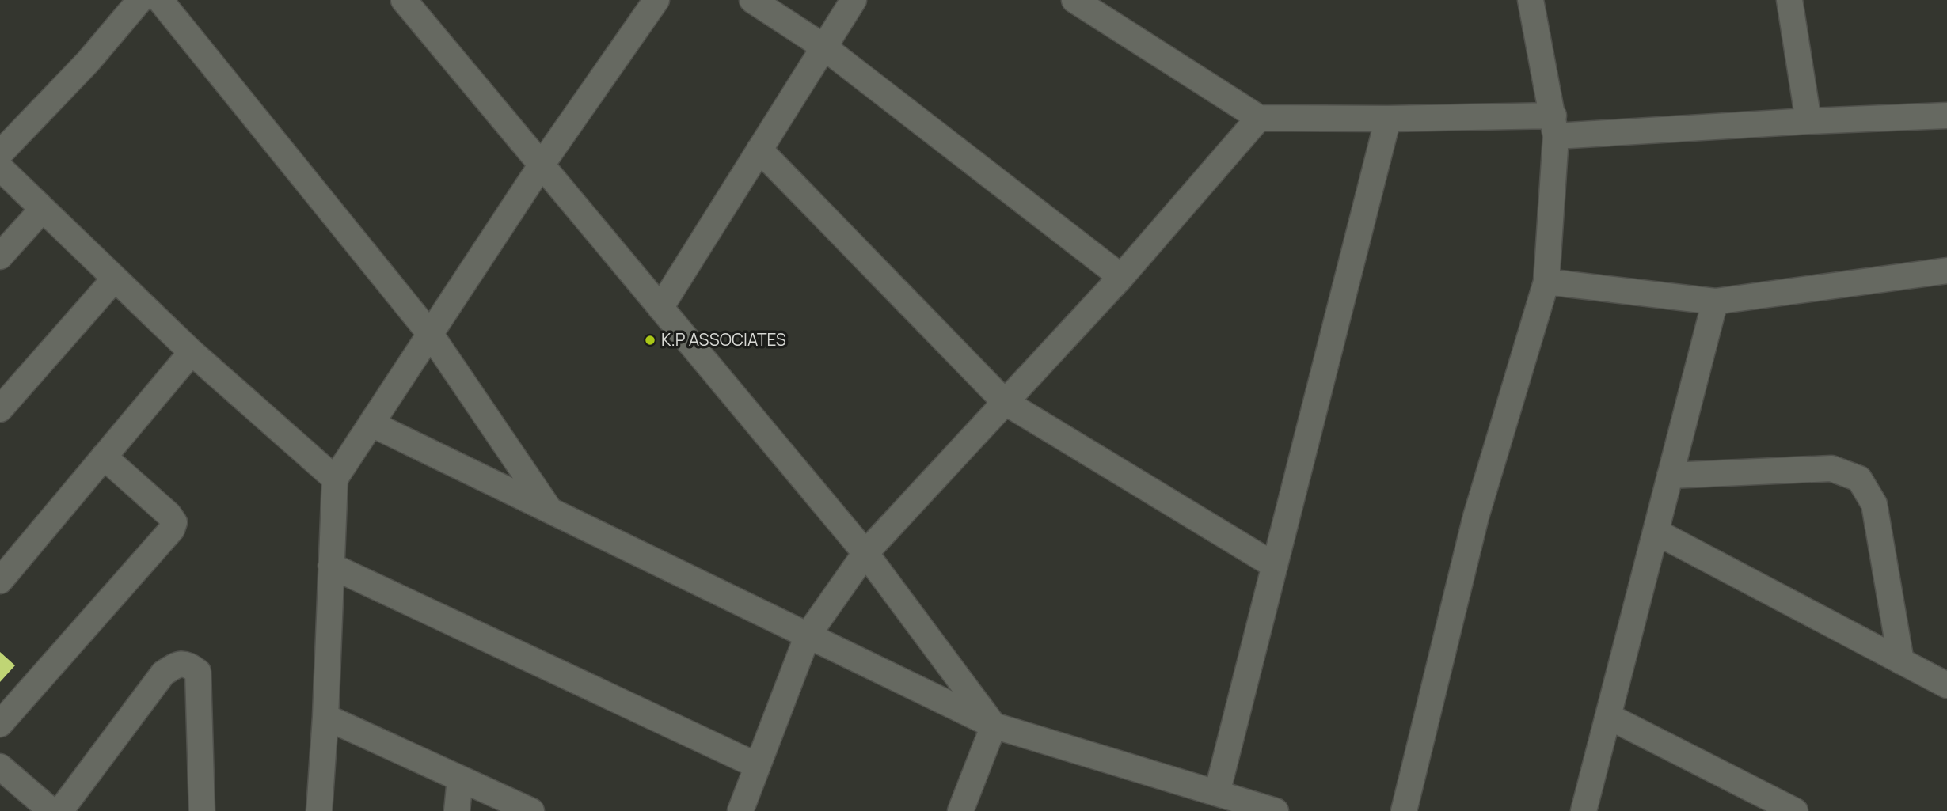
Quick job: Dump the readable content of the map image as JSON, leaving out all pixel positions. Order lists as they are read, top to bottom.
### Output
{
  "places": ["K.P ASSOCIATES"]
}
